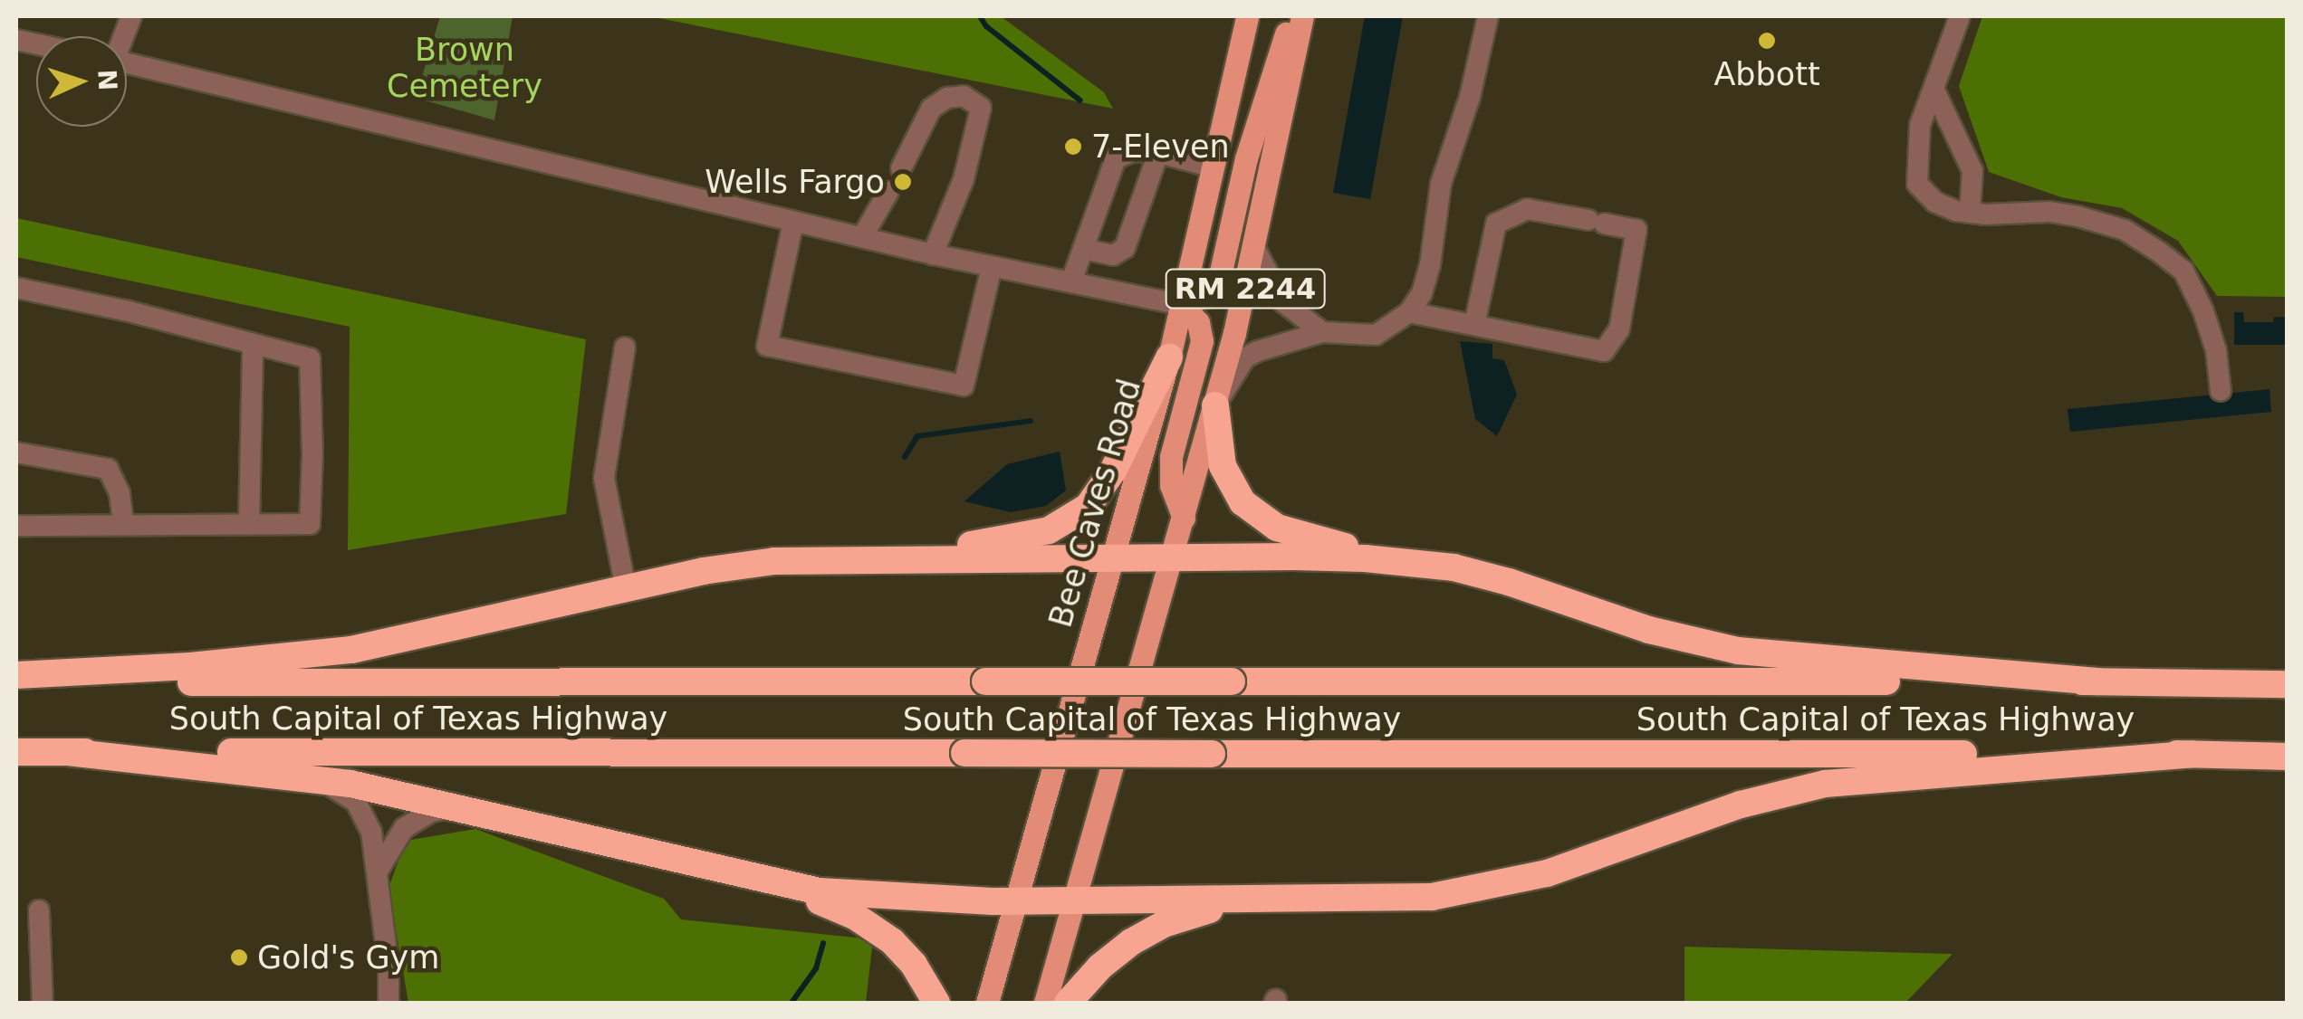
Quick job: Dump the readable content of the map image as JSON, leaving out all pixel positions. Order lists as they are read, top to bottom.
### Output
{
  "streets": {
    "highway": ["South Capital of Texas Highway"],
    "main road": ["RM 2244", "Bee Caves Road"]
  },
  "parks": ["Brown Cemetery"],
  "places": [
    "Abbott",
    "7-Eleven",
    "Wells Fargo",
    "Gold's Gym"
  ],
  "north": "right"
}
